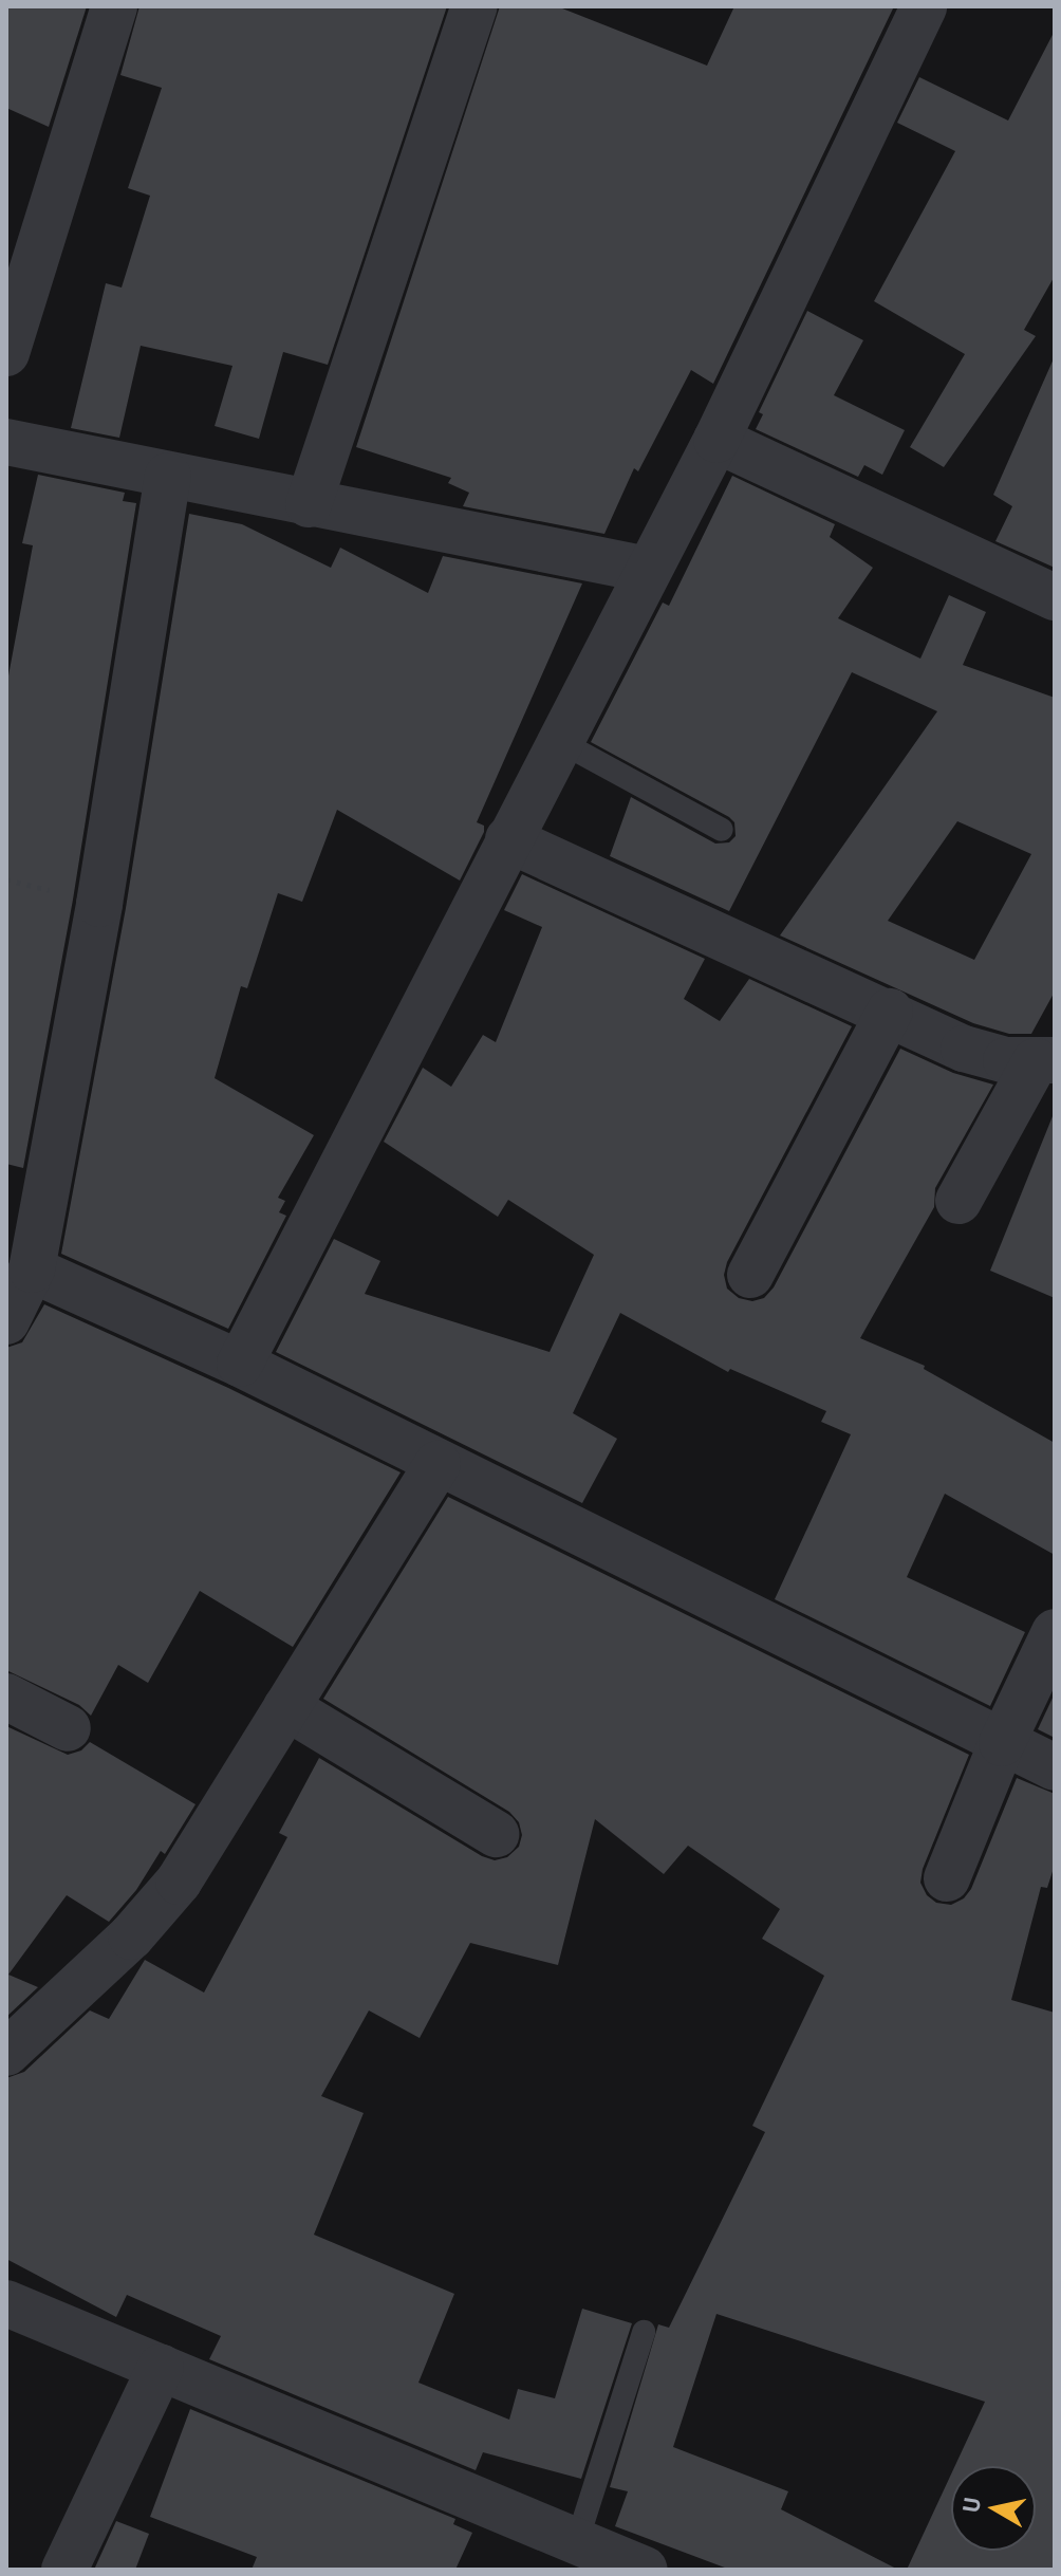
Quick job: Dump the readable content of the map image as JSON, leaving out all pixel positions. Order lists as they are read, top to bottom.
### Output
{
  "north": "left"
}
